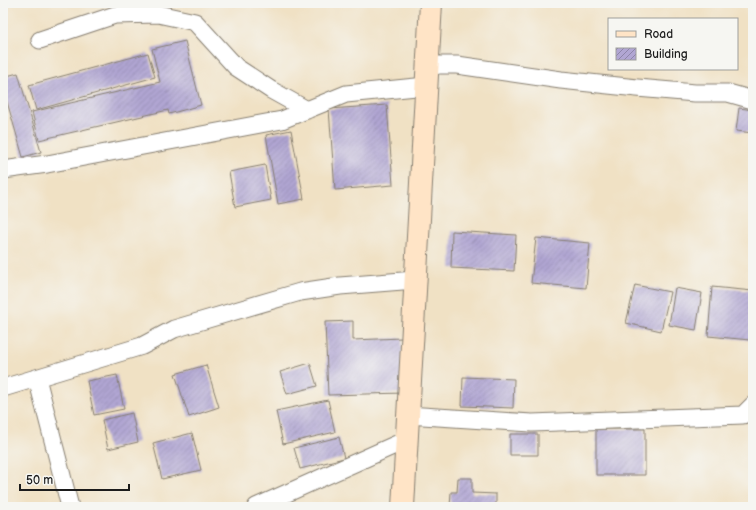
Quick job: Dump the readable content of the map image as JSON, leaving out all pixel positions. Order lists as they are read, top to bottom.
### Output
{
  "legend": ["Road", "Building"],
  "scale_bar": "50 m"
}
